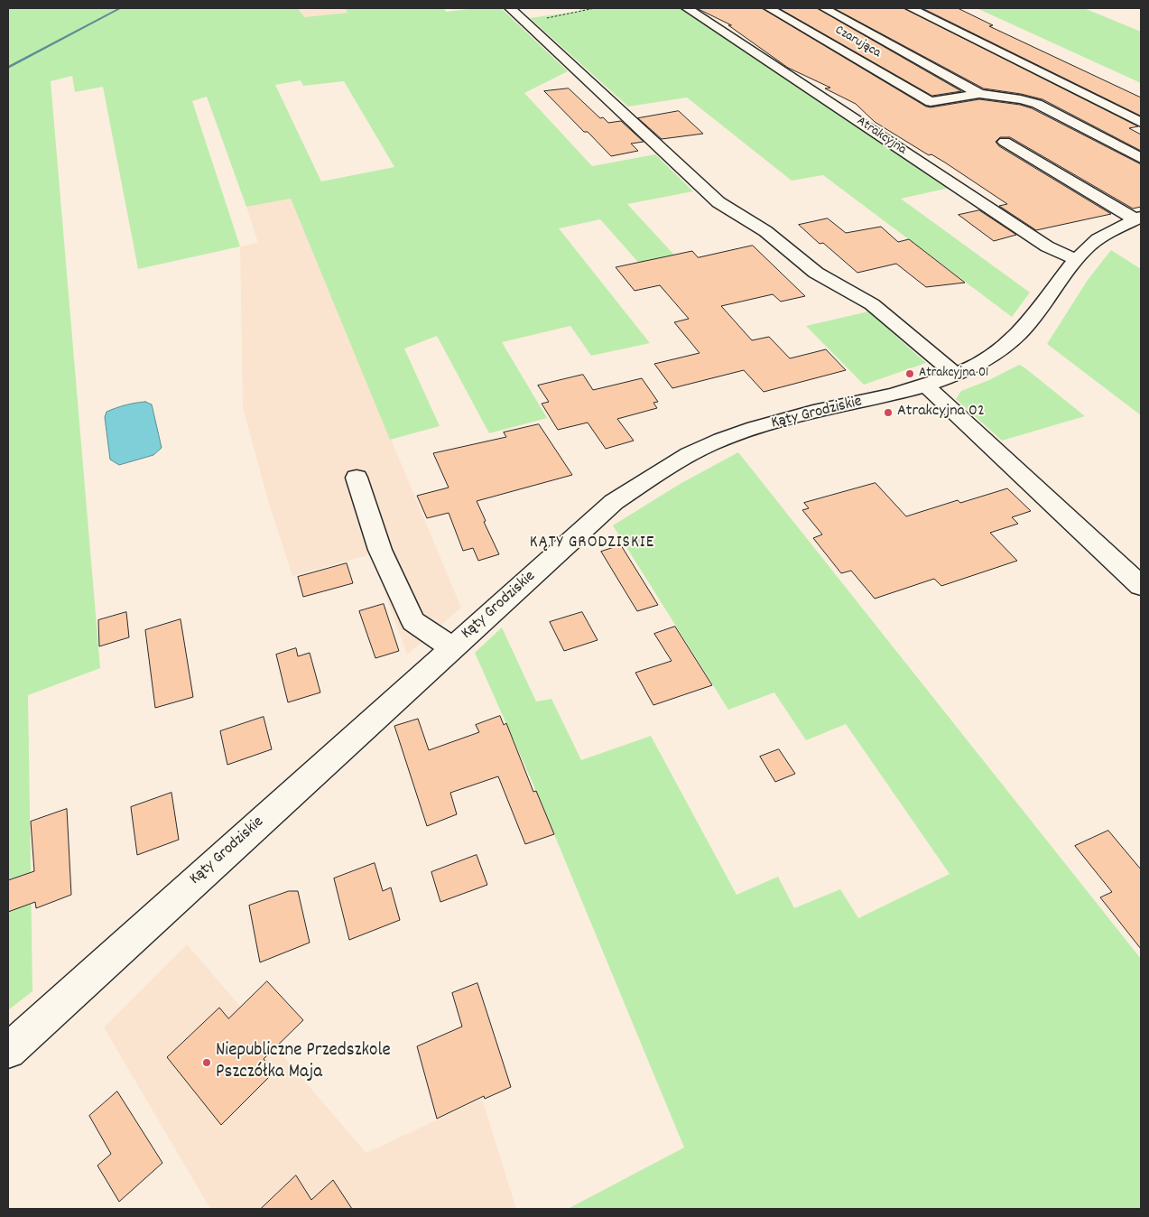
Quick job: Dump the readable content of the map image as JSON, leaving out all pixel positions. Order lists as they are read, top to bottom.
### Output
{
  "streets": {
    "street": ["Czarująca", "Atrakcyjna", "Kąty Grodziskie"]
  },
  "crossings": [
    ["Atrakcyjna", "Kąty Grodziskie"]
  ],
  "districts": ["KĄTY GRODZISKIE"],
  "places": ["Atrakcyjna 01", "Atrakcyjna 02", "Niepubliczne Przedszkole Pszczółka Maja"]
}
